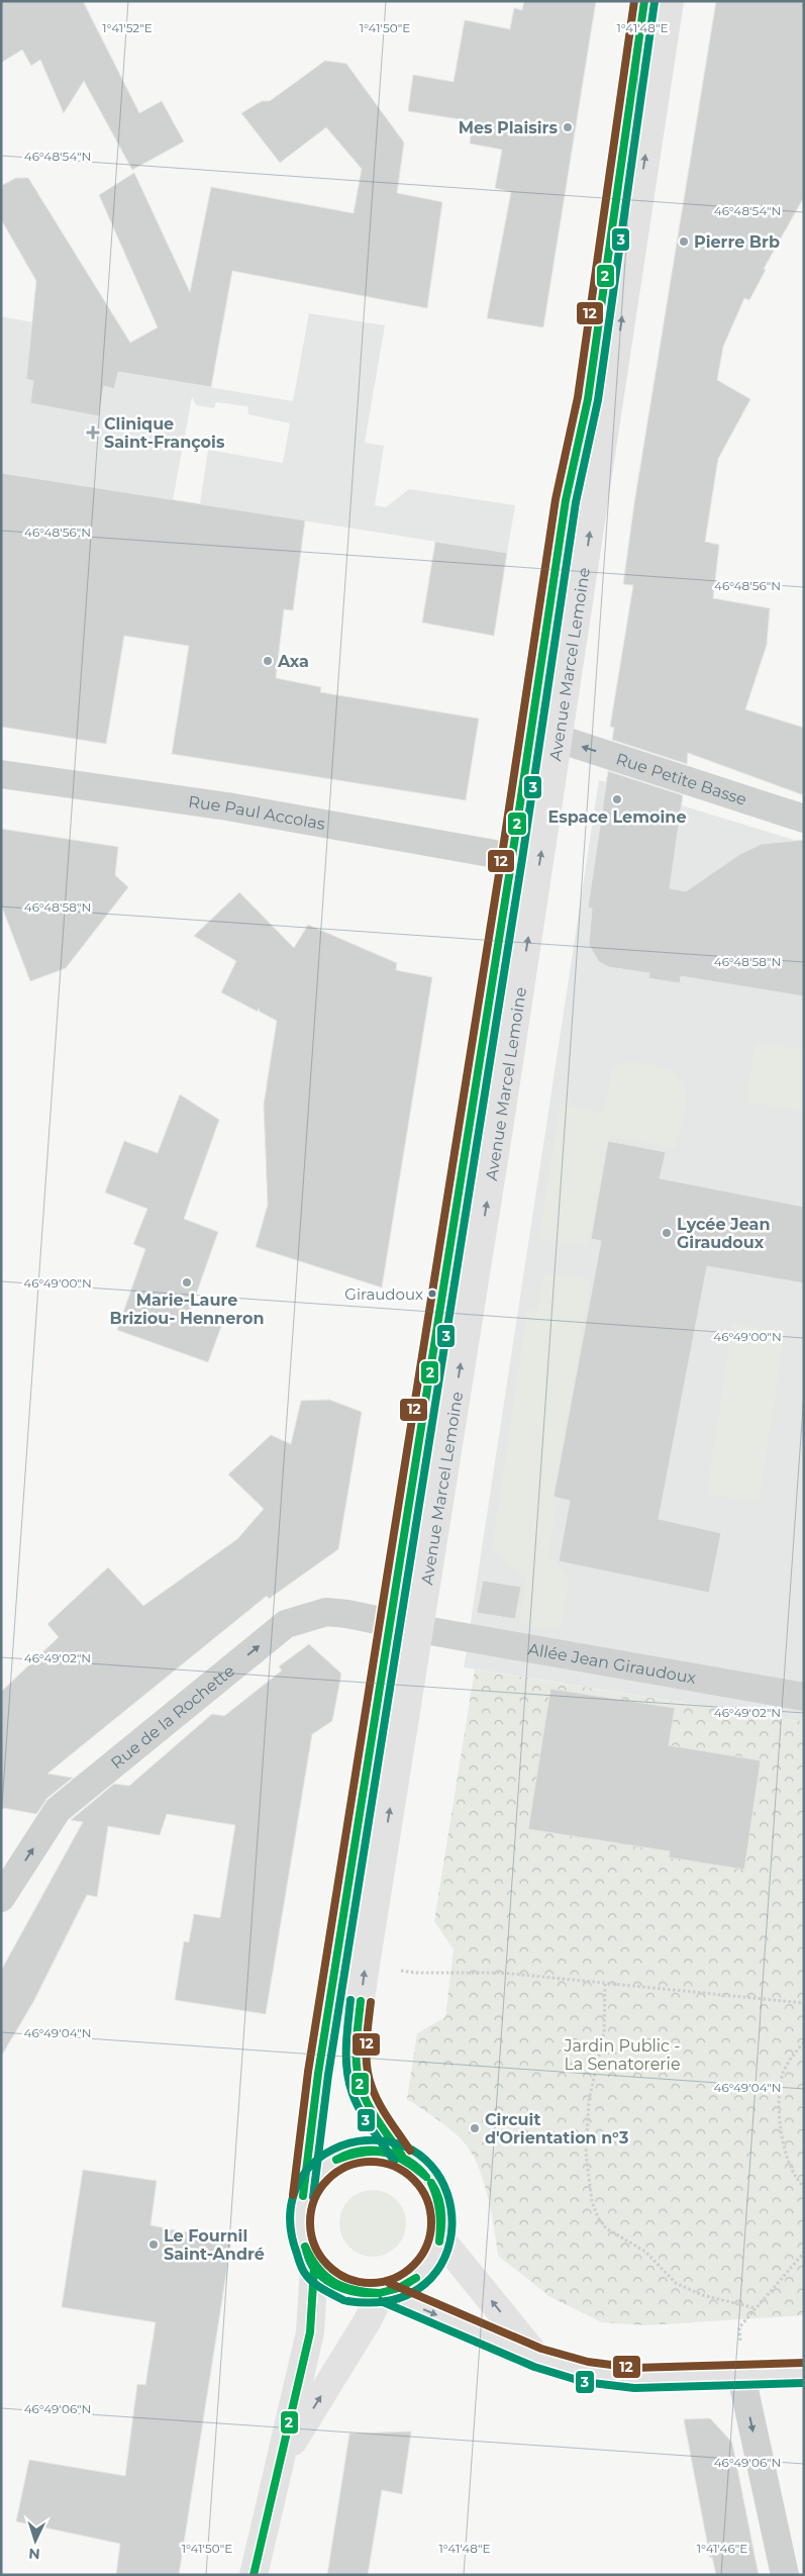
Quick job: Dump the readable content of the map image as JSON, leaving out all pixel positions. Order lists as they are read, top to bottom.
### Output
{
  "streets": {
    "main road": ["Avenue Marcel Lemoine"],
    "street": [
      "Rue Petite Basse",
      "Rue Paul Accolas",
      "Allée Jean Giraudoux",
      "Rue de la Rochette"
    ]
  },
  "crossings": [
    ["Avenue Marcel Lemoine", "Rue Petite Basse"],
    ["Avenue Marcel Lemoine", "Rue Paul Accolas"],
    ["Avenue Marcel Lemoine", "Allée Jean Giraudoux"],
    ["Avenue Marcel Lemoine", "Rue de la Rochette"]
  ],
  "one_way": ["Rue Petite Basse", "Rue de la Rochette"],
  "parks": ["Jardin Public - La Senatorerie"],
  "places": {
    "other": [
      "Mes Plaisirs",
      "Pierre Brb",
      "Axa",
      "Espace Lemoine",
      "Lycée Jean Giraudoux",
      "Marie-Laure Briziou- Henneron",
      "Giraudoux",
      "Circuit d'Orientation n°3",
      "Le Fournil Saint-André"
    ],
    "health": ["Clinique Saint-François"]
  },
  "lines": ["transit line 2", "transit line 12", "transit line 3"],
  "north": "bottom",
  "coordinates": [
    "1°41'52\"E",
    "1°41'50\"E",
    "1°41'48\"E",
    "46°48'54\"N",
    "46°48'56\"N",
    "46°48'58\"N",
    "46°49'00\"N",
    "46°49'02\"N",
    "46°49'04\"N",
    "46°49'06\"N",
    "1°41'46\"E"
  ]
}
